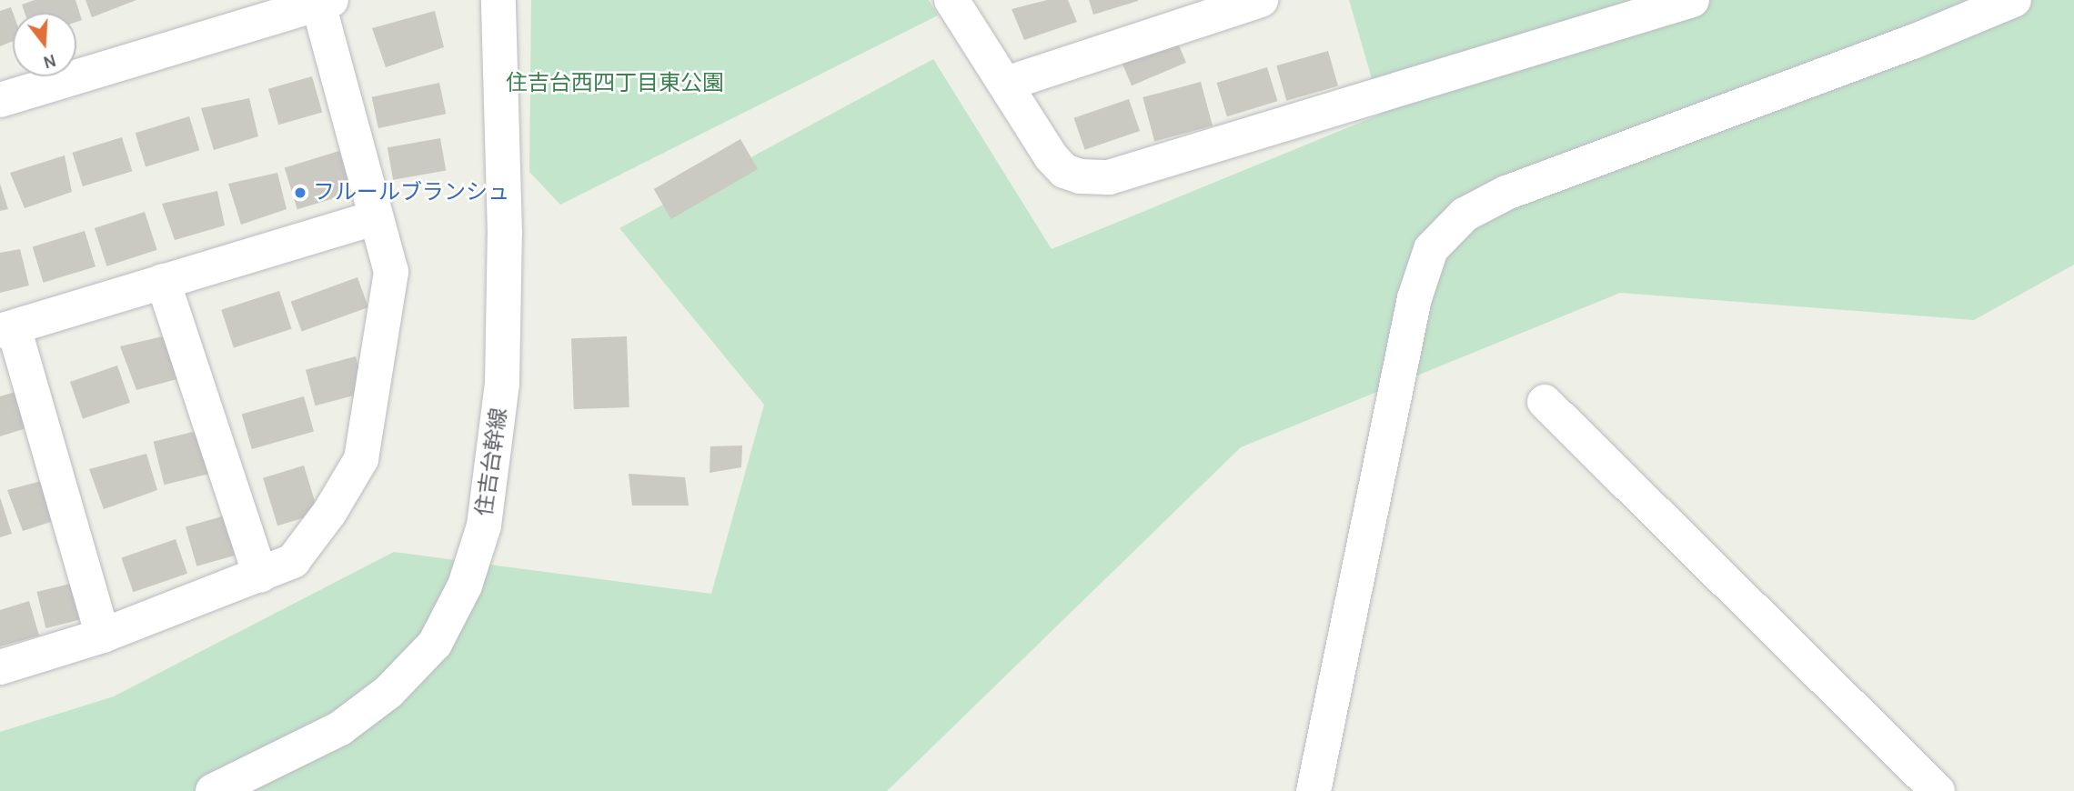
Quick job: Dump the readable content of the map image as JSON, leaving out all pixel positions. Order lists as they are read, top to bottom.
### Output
{
  "streets": {
    "street": ["住吉台幹線"]
  },
  "parks": ["住吉台西四丁目東公園"],
  "places": ["フルールブランシュ"],
  "north": "bottom"
}
